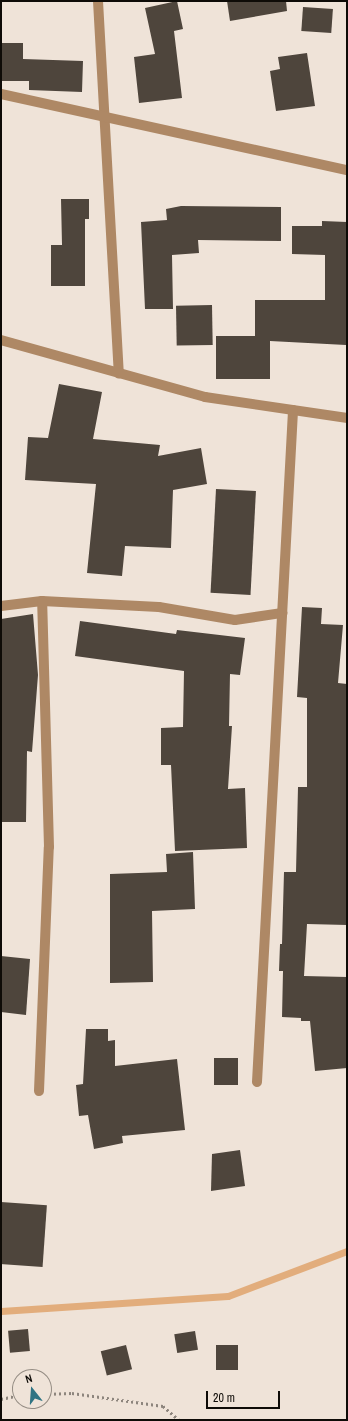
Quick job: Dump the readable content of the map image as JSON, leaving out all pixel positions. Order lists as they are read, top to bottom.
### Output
{
  "scale_bar": "20 m",
  "north": "top"
}
